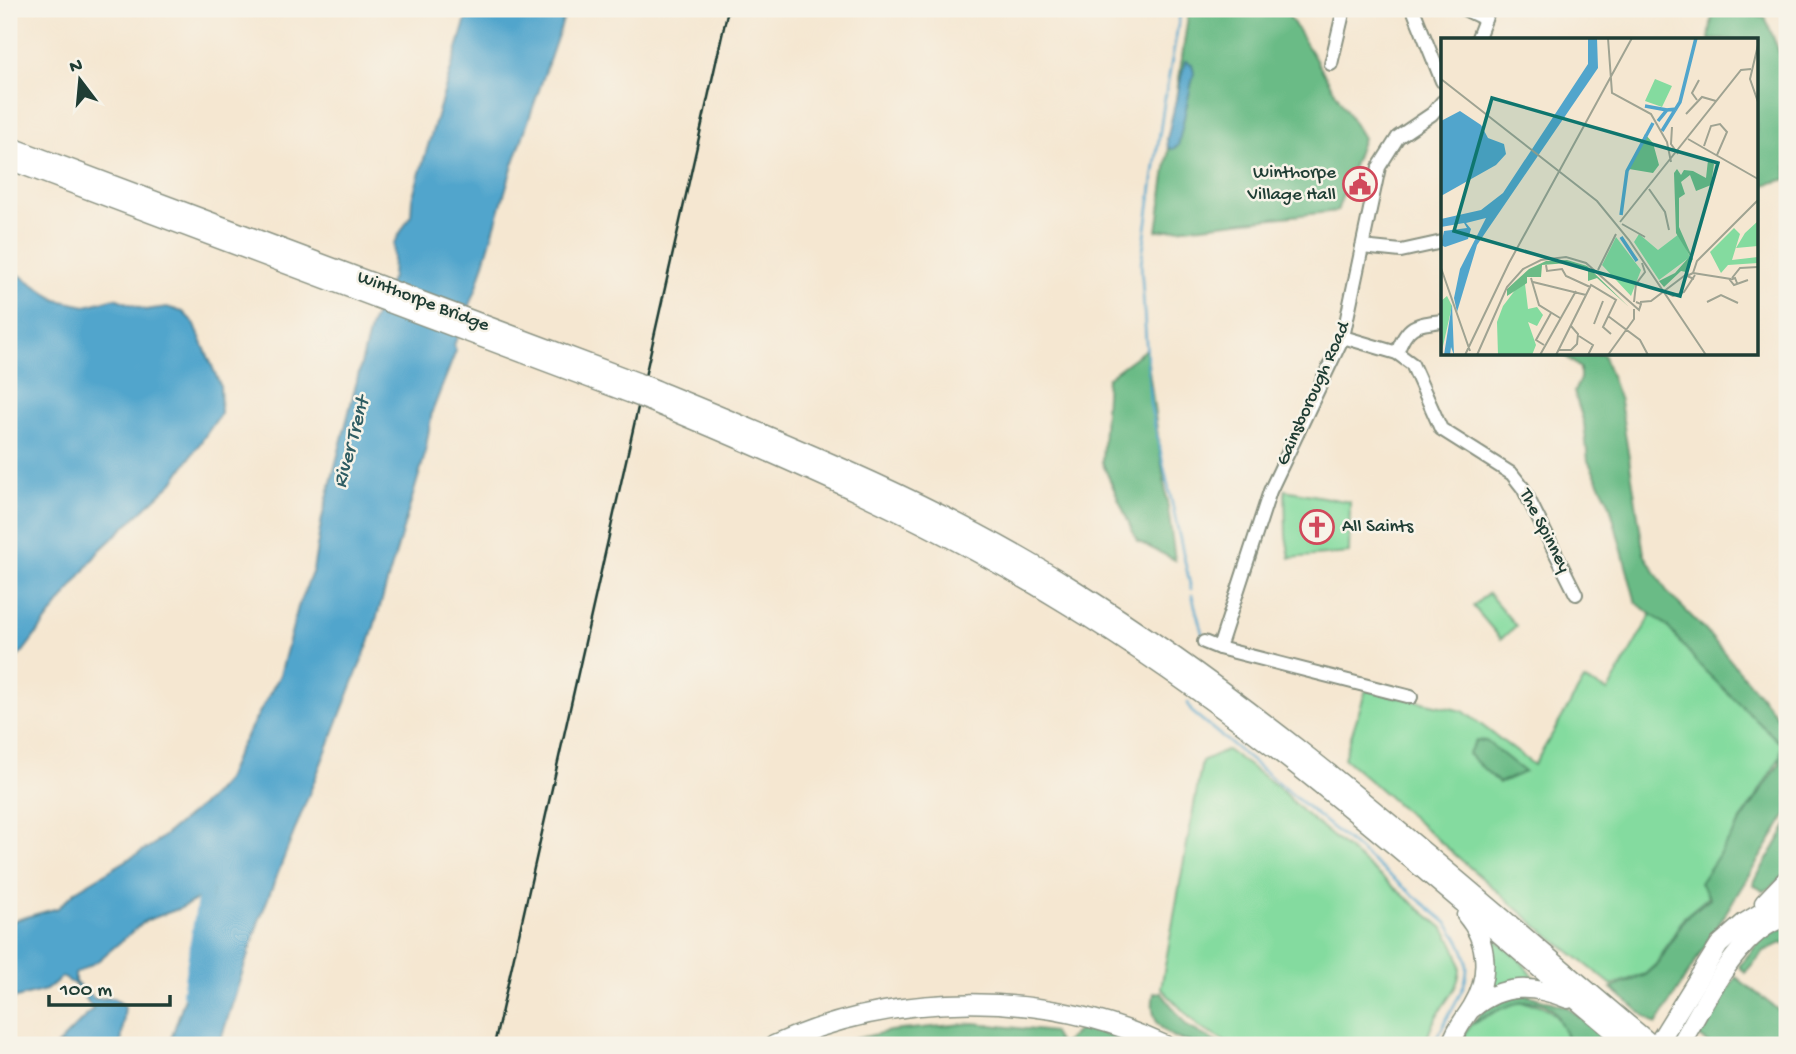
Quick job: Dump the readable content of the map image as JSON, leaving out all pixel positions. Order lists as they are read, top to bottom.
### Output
{
  "streets": {
    "highway": ["Winthorpe Bridge"],
    "street": ["Gainsborough Road", "The Spinney"]
  },
  "water": ["River Trent"],
  "places": {
    "public building": ["Winthorpe Village Hall"],
    "church": ["All Saints"]
  },
  "scale_bar": "100 m",
  "north": "top"
}
